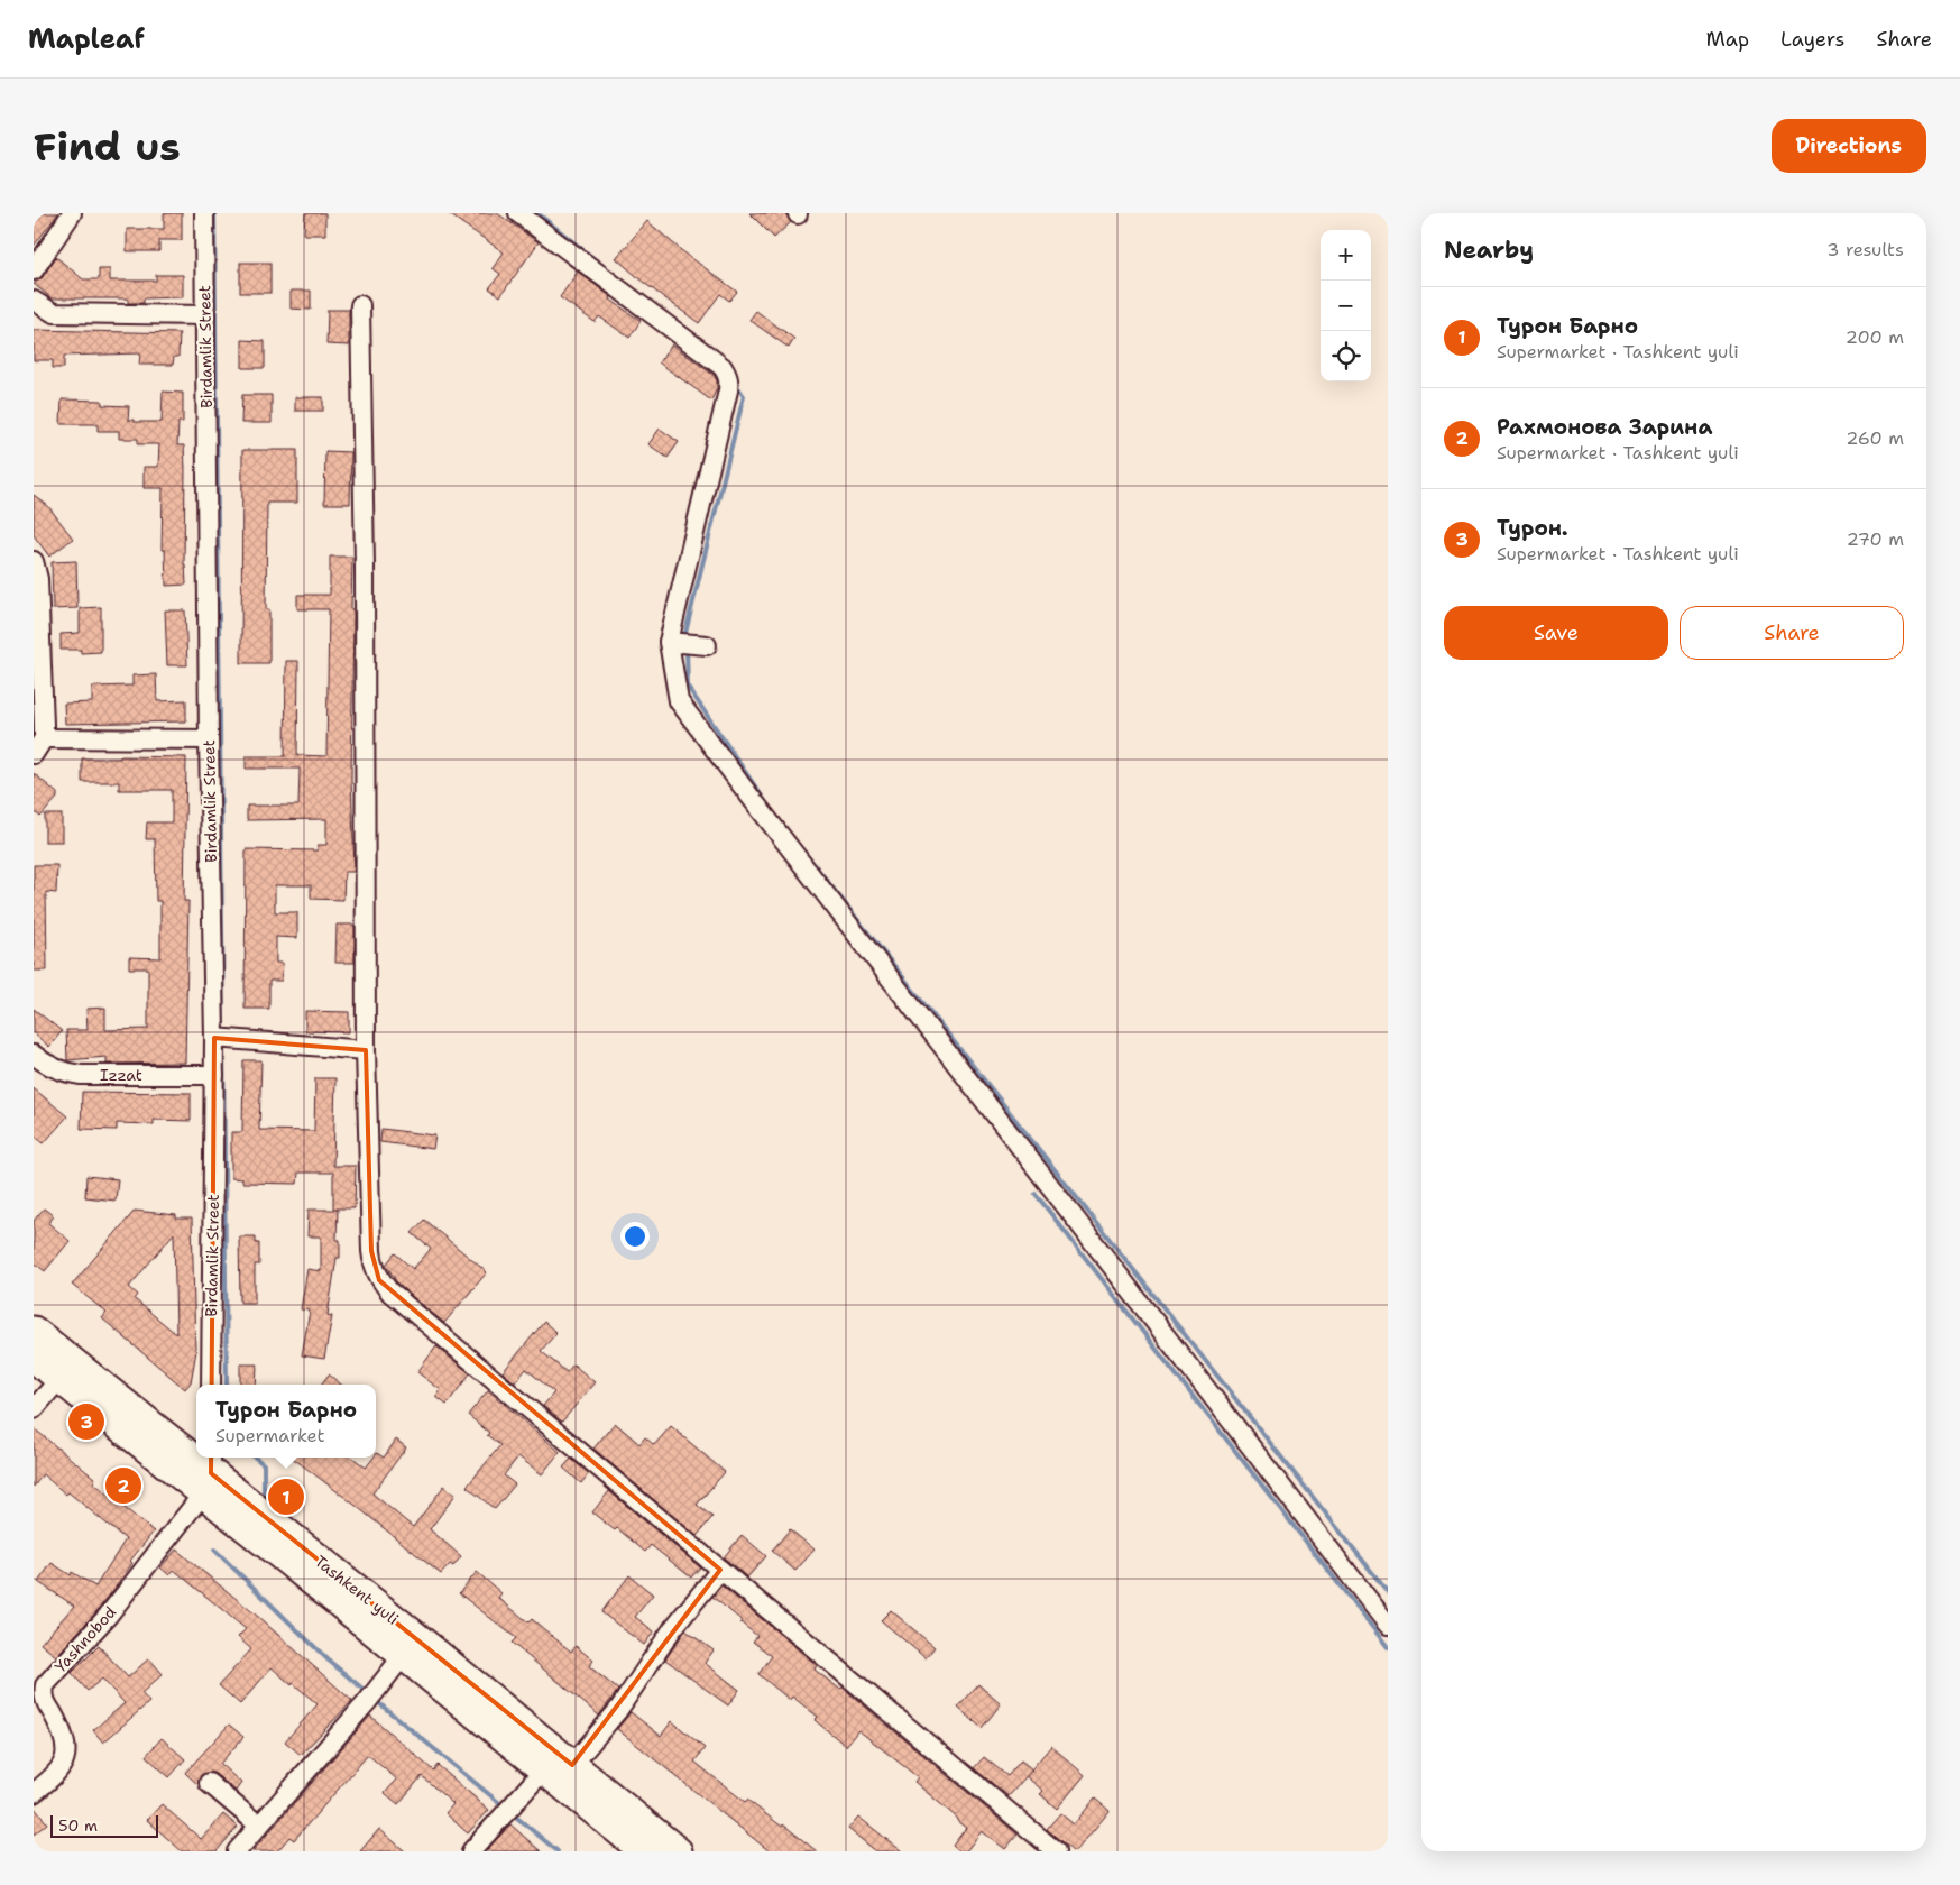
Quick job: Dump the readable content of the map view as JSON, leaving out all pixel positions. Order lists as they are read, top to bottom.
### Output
{
  "streets": {
    "highway": ["Tashkent yuli"],
    "street": ["Birdamlik Street", "Izzat", "Yashnobod"]
  },
  "crossings": [
    ["Birdamlik Street", "Izzat"],
    ["Tashkent yuli", "Yashnobod"]
  ],
  "scale_bar": "50 m",
  "page": {
    "header": "Mapleaf",
    "nav": ["Map", "Layers", "Share"],
    "buttons": [
      "Directions",
      ["Save", "Share"]
    ],
    "title": "Find us",
    "heading": ["Nearby", "3 results"],
    "map_buttons": ["+", "−"],
    "list": [
      {
        "mark": "1",
        "name": "Турон Барно",
        "note": "Supermarket · Tashkent yuli",
        "value": "200 m"
      },
      {
        "mark": "2",
        "name": "Рахмонова Зарина",
        "note": "Supermarket · Tashkent yuli",
        "value": "260 m"
      },
      {
        "mark": "3",
        "name": "Турон.",
        "note": "Supermarket · Tashkent yuli",
        "value": "270 m"
      }
    ],
    "popup": ["Турон Барно", "Supermarket"],
    "pins": ["3", "2", "1"],
    "scale": "50 m"
  }
}
